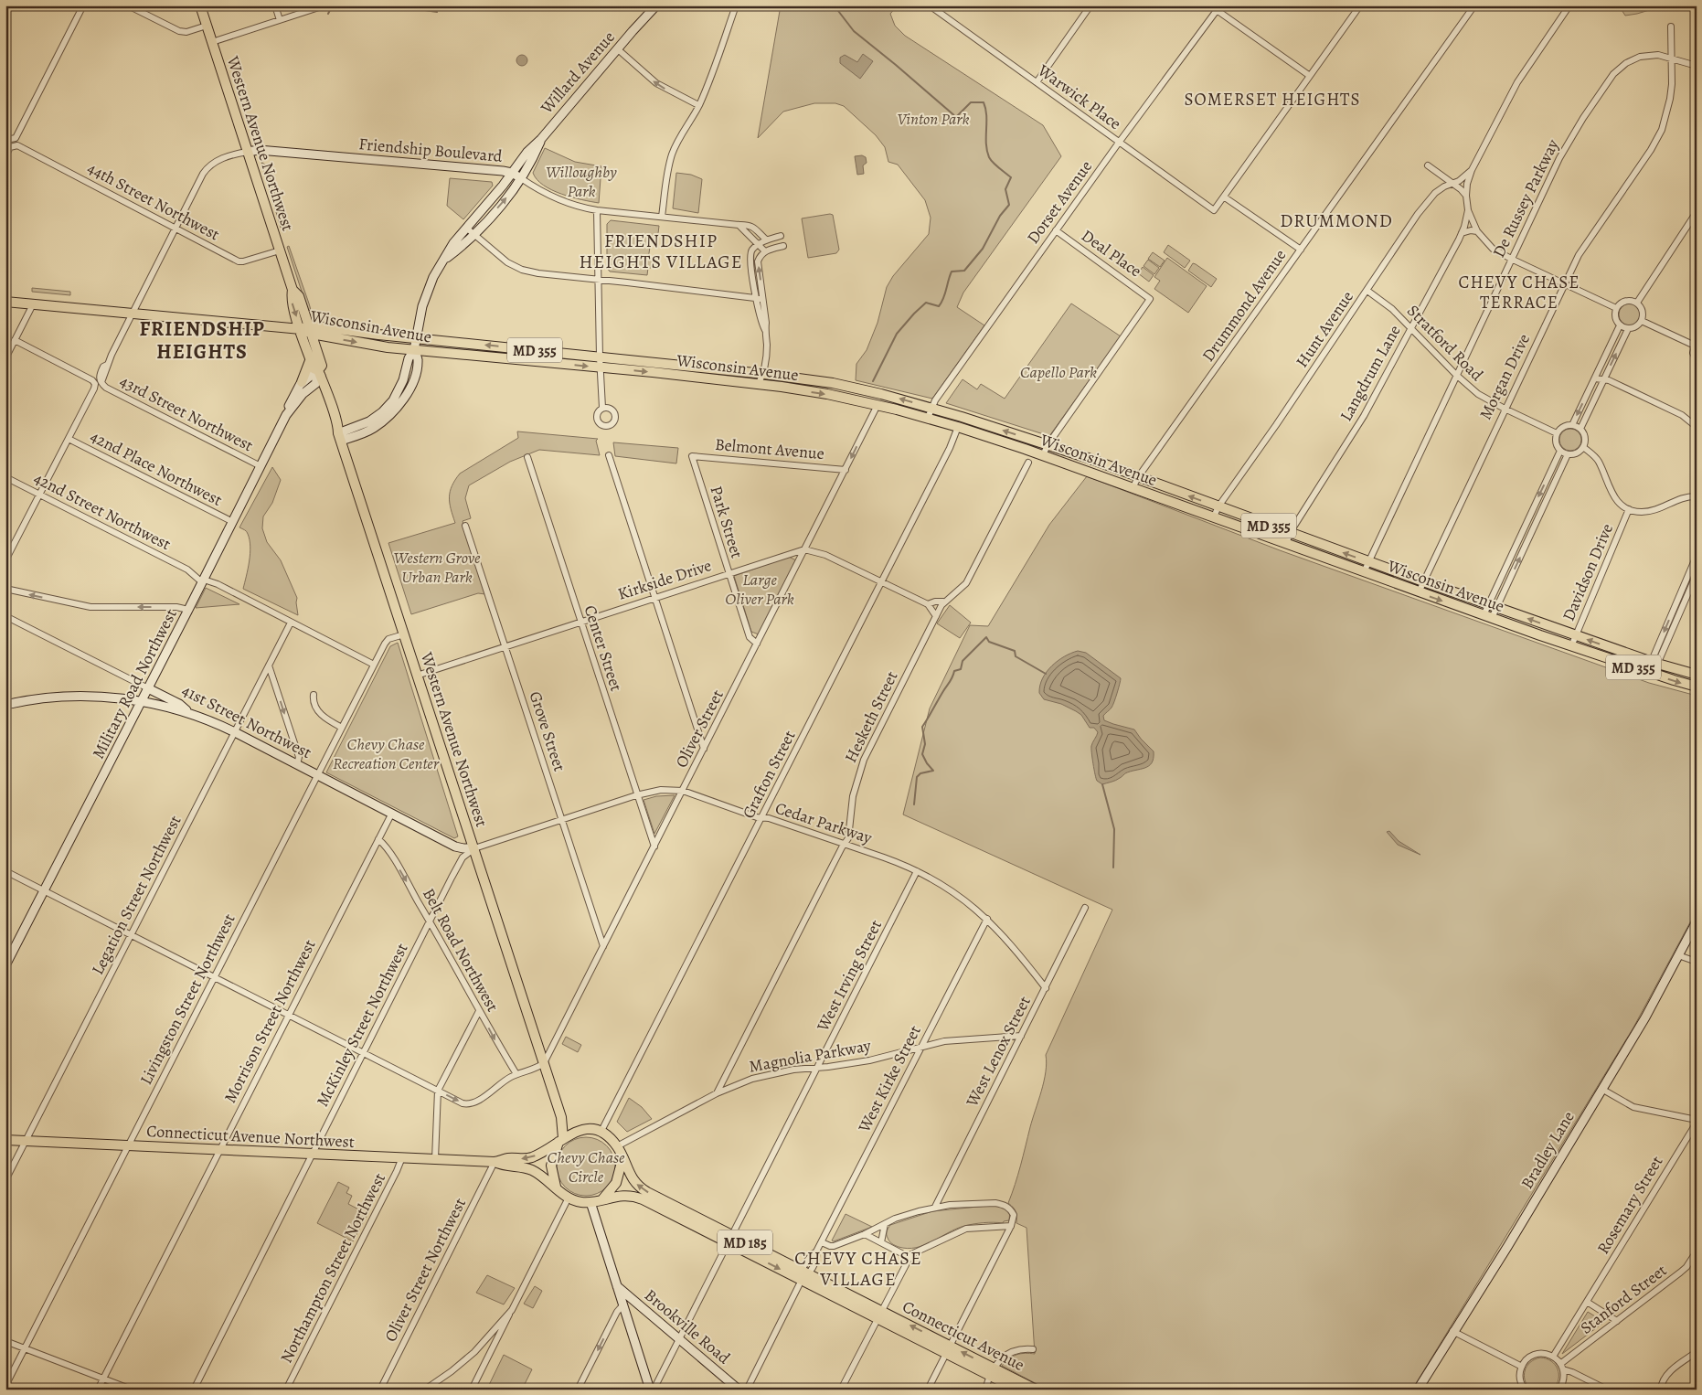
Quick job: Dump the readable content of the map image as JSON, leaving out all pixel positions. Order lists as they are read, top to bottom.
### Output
{
  "streets": {
    "main road": [
      "Willard Avenue",
      "Western Avenue Northwest",
      "Friendship Boulevard",
      "Wisconsin Avenue",
      "MD 355",
      "Military Road Northwest",
      "41st Street Northwest",
      "Connecticut Avenue Northwest",
      "Bradley Lane",
      "MD 185",
      "Brookville Road",
      "Connecticut Avenue"
    ],
    "street": [
      "Warwick Place",
      "De Russey Parkway",
      "44th Street Northwest",
      "Dorset Avenue",
      "Deal Place",
      "Drummond Avenue",
      "Hunt Avenue",
      "Stratford Road",
      "Langdrum Lane",
      "Morgan Drive",
      "43rd Street Northwest",
      "Belmont Avenue",
      "42nd Place Northwest",
      "42nd Street Northwest",
      "Park Street",
      "Davidson Drive",
      "Kirkside Drive",
      "Center Street",
      "Hesketh Street",
      "Oliver Street",
      "Grove Street",
      "Grafton Street",
      "Cedar Parkway",
      "Legation Street Northwest",
      "Belt Road Northwest",
      "West Irving Street",
      "Livingston Street Northwest",
      "Morrison Street Northwest",
      "McKinley Street Northwest",
      "West Lenox Street",
      "Magnolia Parkway",
      "West Kirke Street",
      "Rosemary Street",
      "Northampton Street Northwest",
      "Oliver Street Northwest",
      "Stanford Street"
    ]
  },
  "crossings": [
    ["Willard Avenue", "Friendship Boulevard"],
    ["Willard Avenue", "Wisconsin Avenue"],
    ["Warwick Place", "Dorset Avenue"],
    ["Western Avenue Northwest", "Friendship Boulevard"],
    ["Western Avenue Northwest", "44th Street Northwest"],
    ["Western Avenue Northwest", "Wisconsin Avenue"],
    ["Western Avenue Northwest", "Kirkside Drive"],
    ["Western Avenue Northwest", "Military Road Northwest"],
    ["Western Avenue Northwest", "41st Street Northwest"],
    ["Western Avenue Northwest", "Oliver Street"],
    ["Western Avenue Northwest", "Grafton Street"],
    ["Western Avenue Northwest", "Cedar Parkway"],
    ["Western Avenue Northwest", "Livingston Street Northwest"],
    ["Western Avenue Northwest", "McKinley Street Northwest"],
    ["Western Avenue Northwest", "Magnolia Parkway"],
    ["Western Avenue Northwest", "Connecticut Avenue Northwest"],
    ["Western Avenue Northwest", "Connecticut Avenue"],
    ["De Russey Parkway", "Wisconsin Avenue"],
    ["De Russey Parkway", "Stratford Road"],
    ["De Russey Parkway", "Morgan Drive"],
    ["Dorset Avenue", "Deal Place"],
    ["Dorset Avenue", "Wisconsin Avenue"],
    ["Deal Place", "Wisconsin Avenue"],
    ["Drummond Avenue", "Wisconsin Avenue"],
    ["Wisconsin Avenue", "Hunt Avenue"],
    ["Wisconsin Avenue", "Langdrum Lane"],
    ["Wisconsin Avenue", "Morgan Drive"],
    ["Wisconsin Avenue", "Davidson Drive"],
    ["Wisconsin Avenue", "Oliver Street"],
    ["Wisconsin Avenue", "Grafton Street"],
    ["Hunt Avenue", "Stratford Road"],
    ["Stratford Road", "Langdrum Lane"],
    ["Stratford Road", "Morgan Drive"],
    ["43rd Street Northwest", "Military Road Northwest"],
    ["Belmont Avenue", "Park Street"],
    ["Belmont Avenue", "Oliver Street"],
    ["42nd Place Northwest", "Military Road Northwest"],
    ["42nd Street Northwest", "Military Road Northwest"],
    ["42nd Street Northwest", "Legation Street Northwest"],
    ["42nd Street Northwest", "Livingston Street Northwest"],
    ["Park Street", "Kirkside Drive"],
    ["Park Street", "Oliver Street"],
    ["Kirkside Drive", "Center Street"],
    ["Kirkside Drive", "Oliver Street"],
    ["Kirkside Drive", "Grove Street"],
    ["Center Street", "Oliver Street"],
    ["Center Street", "Cedar Parkway"],
    ["Military Road Northwest", "41st Street Northwest"],
    ["Hesketh Street", "Cedar Parkway"],
    ["Hesketh Street", "Magnolia Parkway"],
    ["41st Street Northwest", "Cedar Parkway"],
    ["41st Street Northwest", "Legation Street Northwest"],
    ["41st Street Northwest", "Livingston Street Northwest"],
    ["41st Street Northwest", "Morrison Street Northwest"],
    ["41st Street Northwest", "McKinley Street Northwest"],
    ["Oliver Street", "Grove Street"],
    ["Oliver Street", "Cedar Parkway"],
    ["Grove Street", "Cedar Parkway"],
    ["Grafton Street", "Cedar Parkway"],
    ["Grafton Street", "Magnolia Parkway"],
    ["Grafton Street", "Connecticut Avenue Northwest"],
    ["Grafton Street", "Connecticut Avenue"],
    ["Cedar Parkway", "West Irving Street"],
    ["Cedar Parkway", "McKinley Street Northwest"],
    ["Cedar Parkway", "West Lenox Street"],
    ["Cedar Parkway", "West Kirke Street"],
    ["Legation Street Northwest", "Connecticut Avenue Northwest"],
    ["Belt Road Northwest", "Morrison Street Northwest"],
    ["Belt Road Northwest", "McKinley Street Northwest"],
    ["West Irving Street", "Magnolia Parkway"],
    ["West Irving Street", "Brookville Road"],
    ["West Irving Street", "Connecticut Avenue"],
    ["Livingston Street Northwest", "Connecticut Avenue Northwest"],
    ["Morrison Street Northwest", "Connecticut Avenue Northwest"],
    ["McKinley Street Northwest", "Connecticut Avenue Northwest"],
    ["West Lenox Street", "Magnolia Parkway"],
    ["Magnolia Parkway", "West Kirke Street"],
    ["Magnolia Parkway", "Connecticut Avenue Northwest"],
    ["Magnolia Parkway", "Connecticut Avenue"],
    ["West Kirke Street", "Connecticut Avenue"],
    ["Connecticut Avenue Northwest", "Northampton Street Northwest"],
    ["Connecticut Avenue Northwest", "Oliver Street Northwest"],
    ["Connecticut Avenue Northwest", "Connecticut Avenue"]
  ],
  "one_way": ["Belt Road Northwest"],
  "districts": [
    "SOMERSET HEIGHTS",
    "DRUMMOND",
    "FRIENDSHIP HEIGHTS VILLAGE",
    "CHEVY CHASE TERRACE",
    "FRIENDSHIP HEIGHTS",
    "CHEVY CHASE VILLAGE"
  ],
  "parks": [
    "Vinton Park",
    "Willoughby Park",
    "Capello Park",
    "Western Grove Urban Park",
    "Large Oliver Park",
    "Chevy Chase Recreation Center",
    "Chevy Chase Circle"
  ]
}
